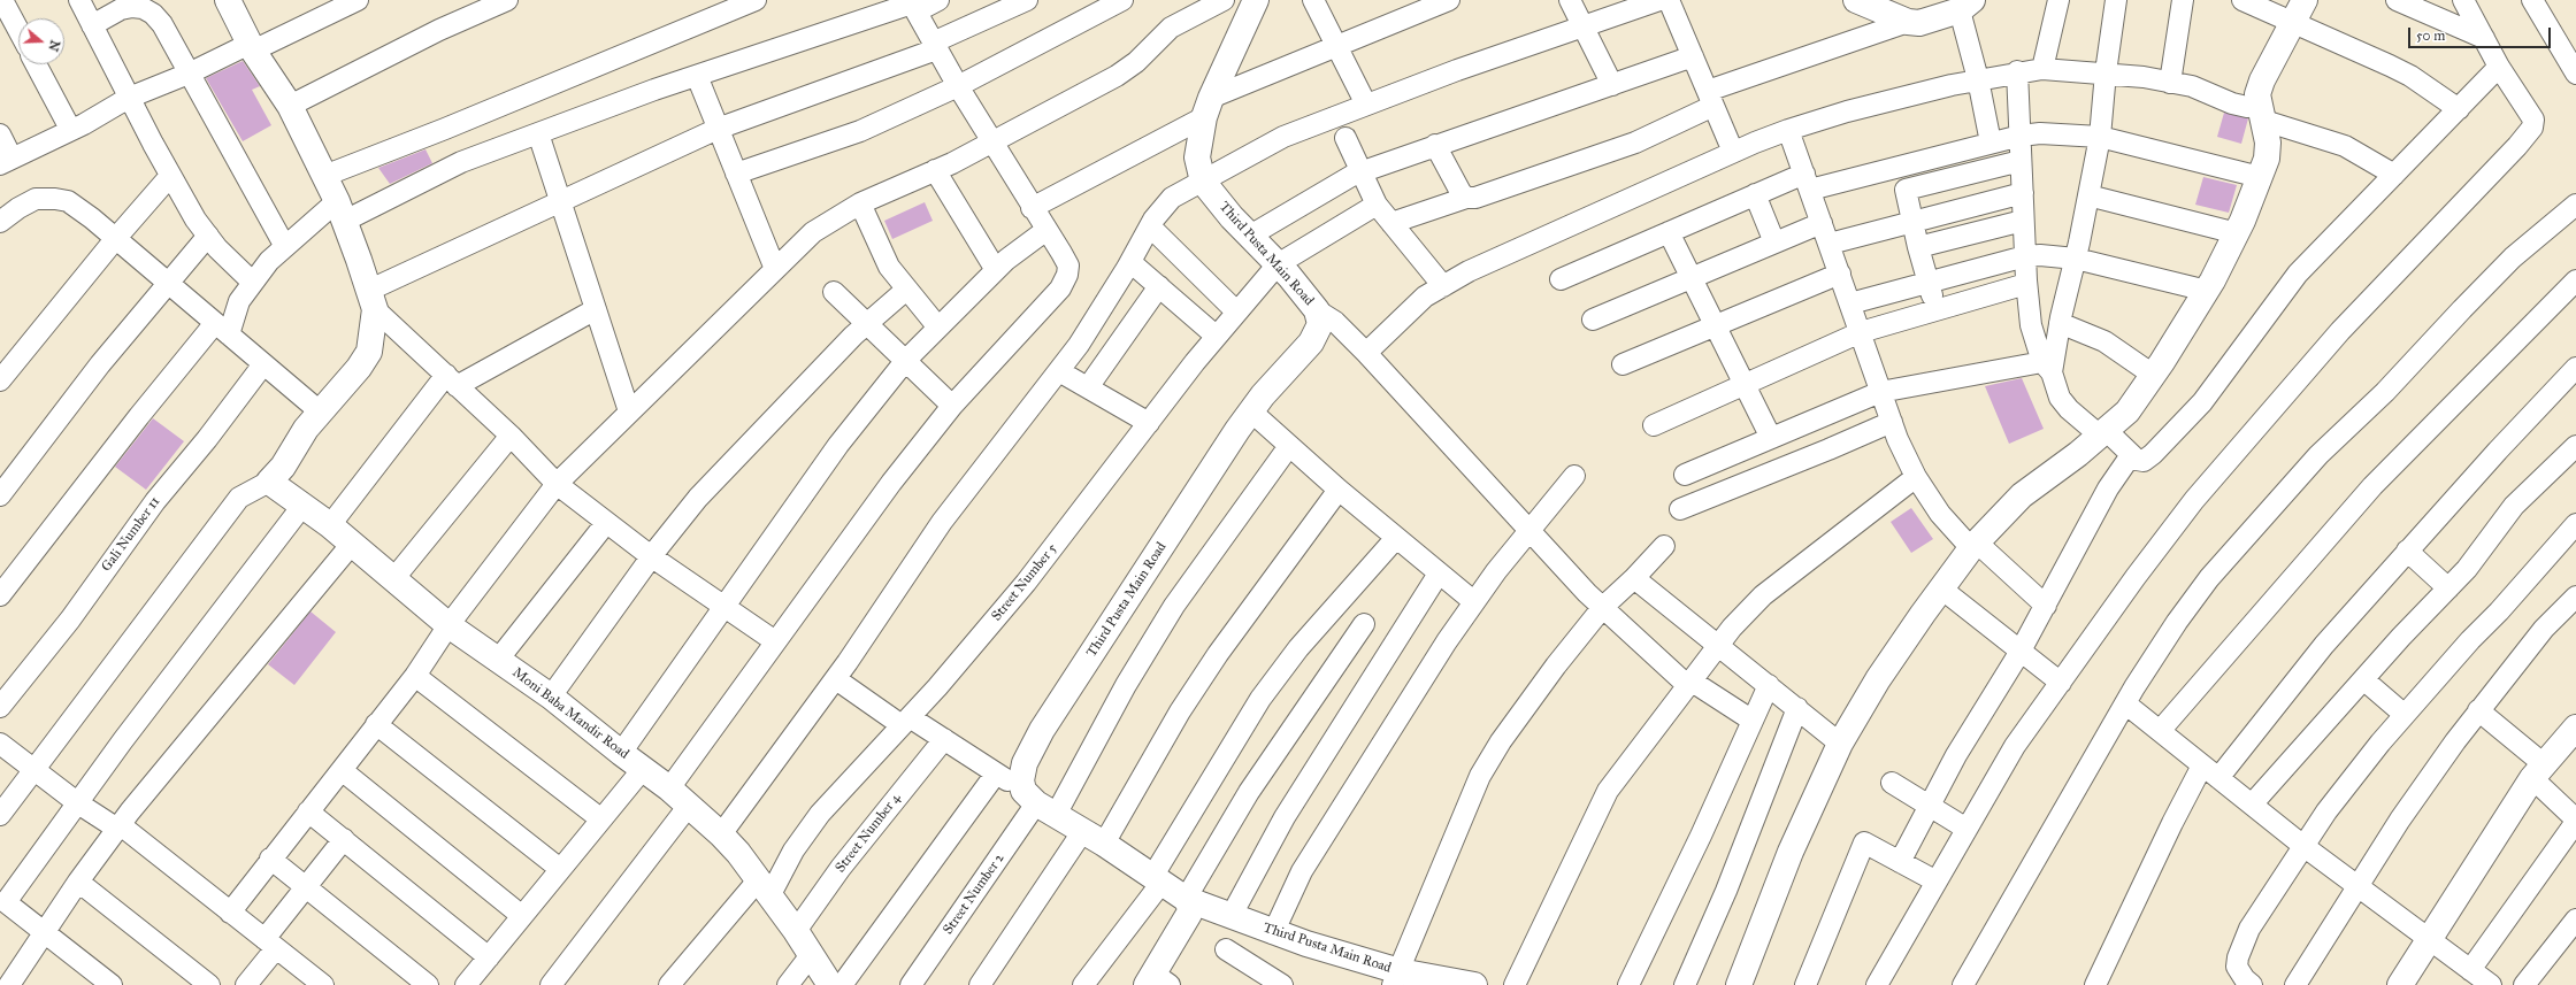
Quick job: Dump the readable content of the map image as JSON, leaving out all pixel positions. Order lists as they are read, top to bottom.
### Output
{
  "streets": {
    "street": [
      "Third Pusta Main Road",
      "Gali Number 11",
      "Street Number 5",
      "Moni Baba Mandir Road",
      "Street Number 4",
      "Street Number 2"
    ]
  },
  "crossings": [
    ["Third Pusta Main Road", "Street Number 5"],
    ["Third Pusta Main Road", "Street Number 2"],
    ["Street Number 5", "Moni Baba Mandir Road"],
    ["Moni Baba Mandir Road", "Street Number 4"]
  ],
  "scale_bar": "50 m",
  "north": "right"
}
